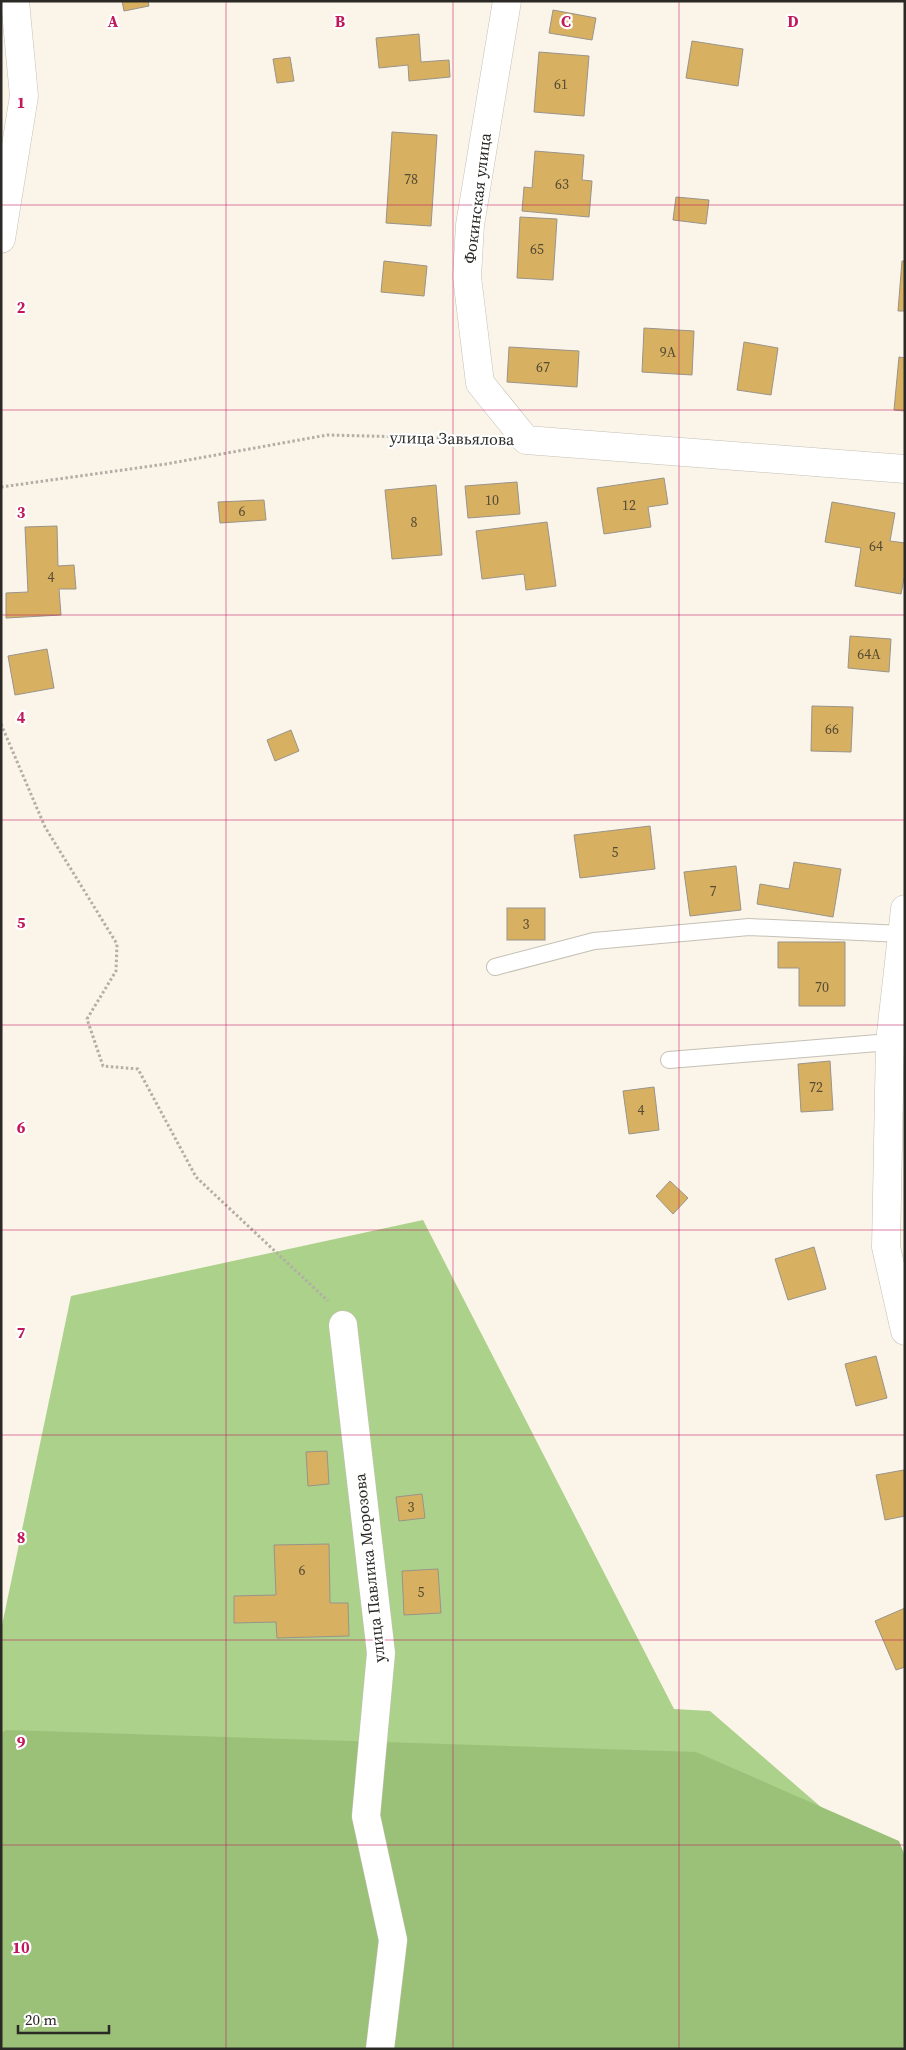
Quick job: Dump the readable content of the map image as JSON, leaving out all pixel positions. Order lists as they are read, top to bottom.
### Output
{
  "streets": {
    "street": ["Фокинская улица", "улица Завьялова", "улица Павлика Морозова"]
  },
  "crossings": [
    ["Фокинская улица", "улица Завьялова"]
  ],
  "house_numbers": [
    "61",
    "78",
    "63",
    "65",
    "9А",
    "67",
    "10",
    "12",
    "6",
    "8",
    "64",
    "4",
    "64А",
    "66",
    "5",
    "7",
    "3",
    "70",
    "72",
    "4",
    "3",
    "6",
    "5"
  ],
  "scale_bar": "20 m",
  "grid": {
    "columns": [
      "A",
      "B",
      "C",
      "D"
    ],
    "rows": [
      "1",
      "2",
      "3",
      "4",
      "5",
      "6",
      "7",
      "8",
      "9",
      "10"
    ]
  }
}
